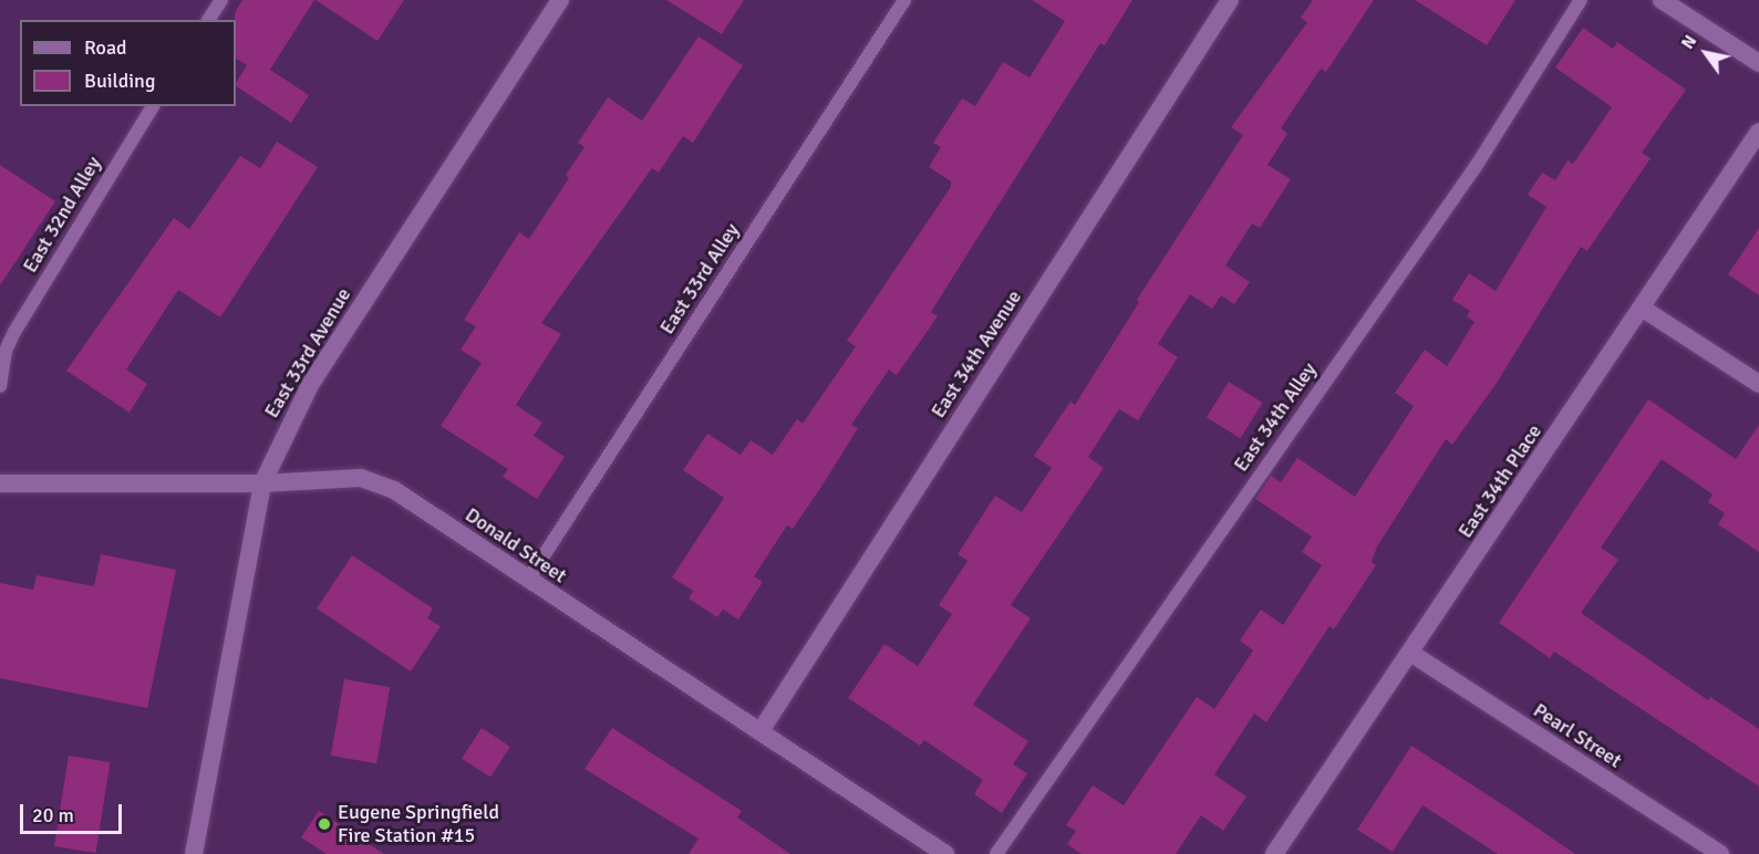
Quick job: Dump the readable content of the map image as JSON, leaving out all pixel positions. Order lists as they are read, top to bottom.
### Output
{
  "streets": {
    "street": [
      "East 33rd Avenue",
      "East 34th Avenue",
      "East 34th Place",
      "Donald Street",
      "Pearl Street"
    ],
    "lane": ["East 32nd Alley", "East 33rd Alley", "East 34th Alley"]
  },
  "crossings": [
    ["East 33rd Alley", "Donald Street"],
    ["East 33rd Avenue", "Donald Street"],
    ["East 34th Avenue", "Donald Street"],
    ["East 34th Place", "Pearl Street"]
  ],
  "places": ["Eugene Springfield Fire Station #15"],
  "legend": ["Road", "Building"],
  "scale_bar": "20 m",
  "north": "top left"
}
